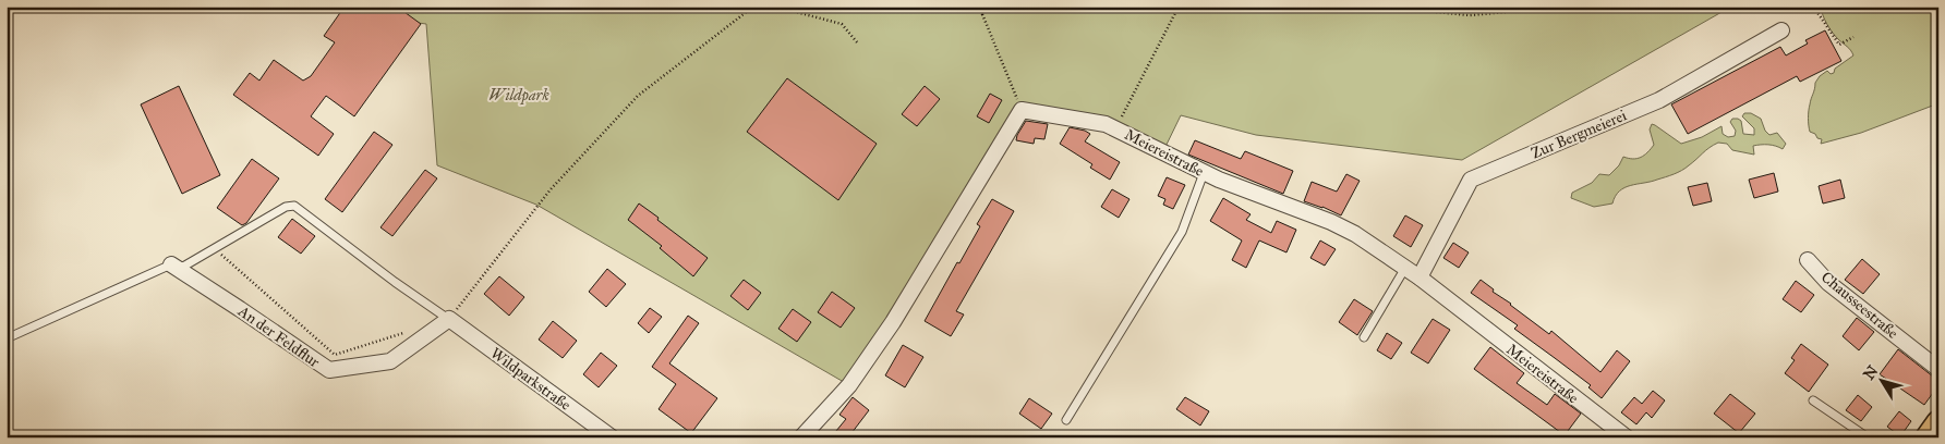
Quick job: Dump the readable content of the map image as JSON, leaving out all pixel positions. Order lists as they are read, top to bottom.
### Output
{
  "streets": {
    "street": [
      "Zur Bergmeierei",
      "Meiereistraße",
      "Chausseestraße",
      "An der Feldflur",
      "Wildparkstraße"
    ]
  },
  "crossings": [
    ["Zur Bergmeierei", "Meiereistraße"],
    ["An der Feldflur", "Wildparkstraße"]
  ],
  "parks": ["Wildpark"],
  "north": "top left"
}
